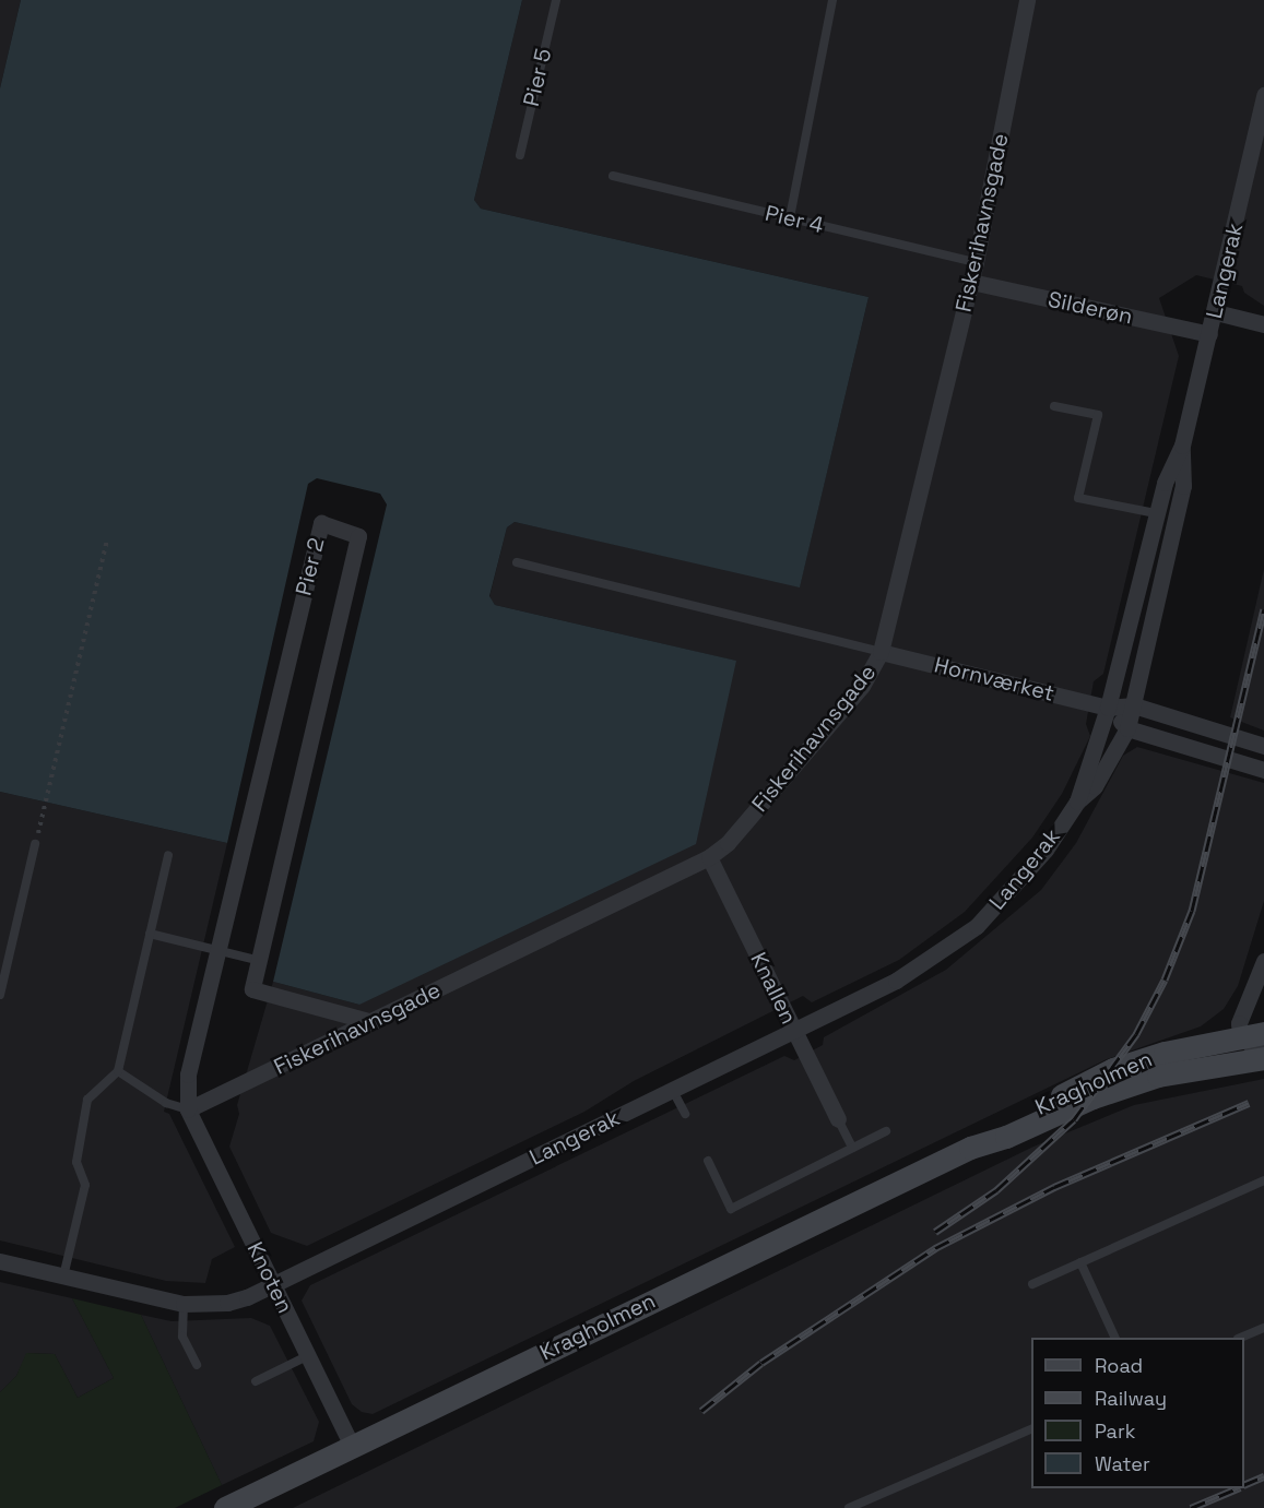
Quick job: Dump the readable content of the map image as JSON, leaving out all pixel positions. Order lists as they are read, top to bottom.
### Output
{
  "streets": {
    "street": [
      "Fiskerihavnsgade",
      "Langerak",
      "Silderøn",
      "Pier 2",
      "Hornværket",
      "Knallen",
      "Kragholmen",
      "Knoten"
    ],
    "lane": ["Pier 5", "Pier 4"]
  },
  "crossings": [
    ["Pier 4", "Fiskerihavnsgade"],
    ["Fiskerihavnsgade", "Silderøn"],
    ["Fiskerihavnsgade", "Pier 2"],
    ["Fiskerihavnsgade", "Hornværket"],
    ["Fiskerihavnsgade", "Knallen"],
    ["Fiskerihavnsgade", "Knoten"],
    ["Langerak", "Silderøn"],
    ["Langerak", "Hornværket"],
    ["Langerak", "Knallen"],
    ["Langerak", "Knoten"],
    ["Pier 2", "Knoten"],
    ["Kragholmen", "Knoten"]
  ],
  "legend": [
    "Road",
    "Railway",
    "Park",
    "Water"
  ]
}
